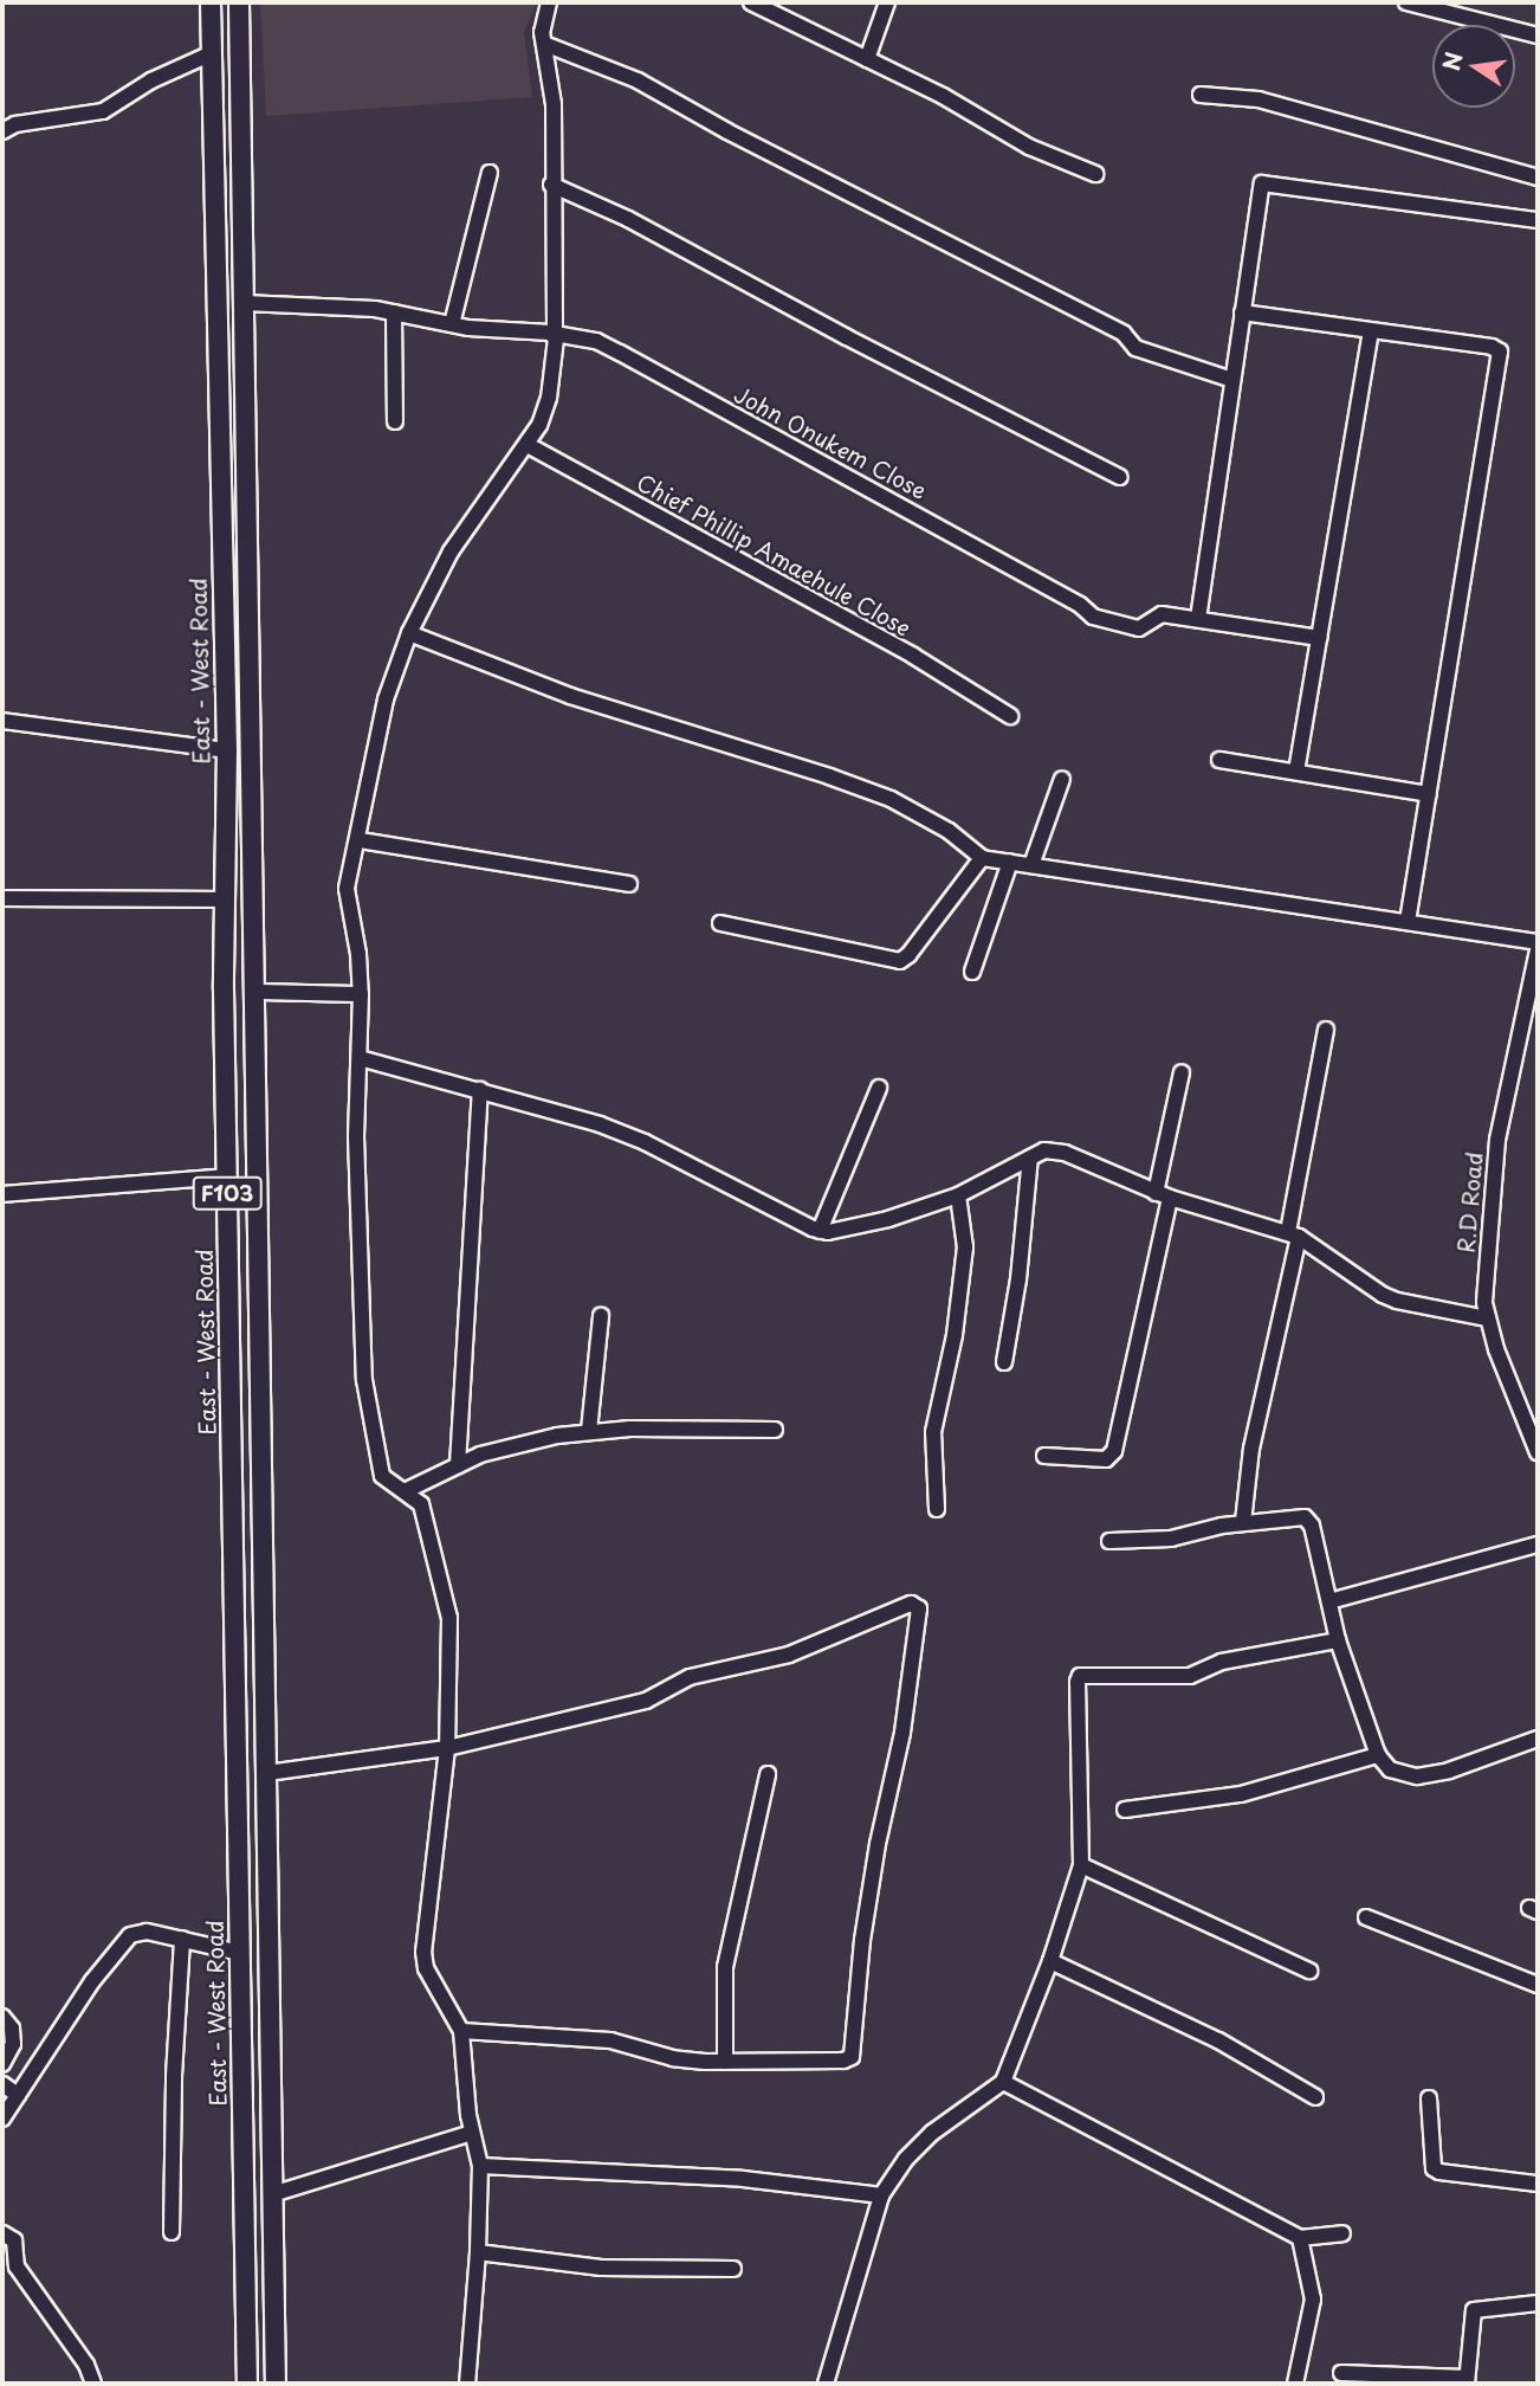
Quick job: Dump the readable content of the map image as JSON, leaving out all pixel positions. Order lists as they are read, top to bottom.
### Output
{
  "streets": {
    "main road": ["East - West Road", "F103"],
    "street": ["John Onukem Close", "Chief Phillip Amaehule Close", "R.D Road"]
  },
  "crossings": [
    ["John Onukem Close", "F103"]
  ],
  "north": "left"
}
